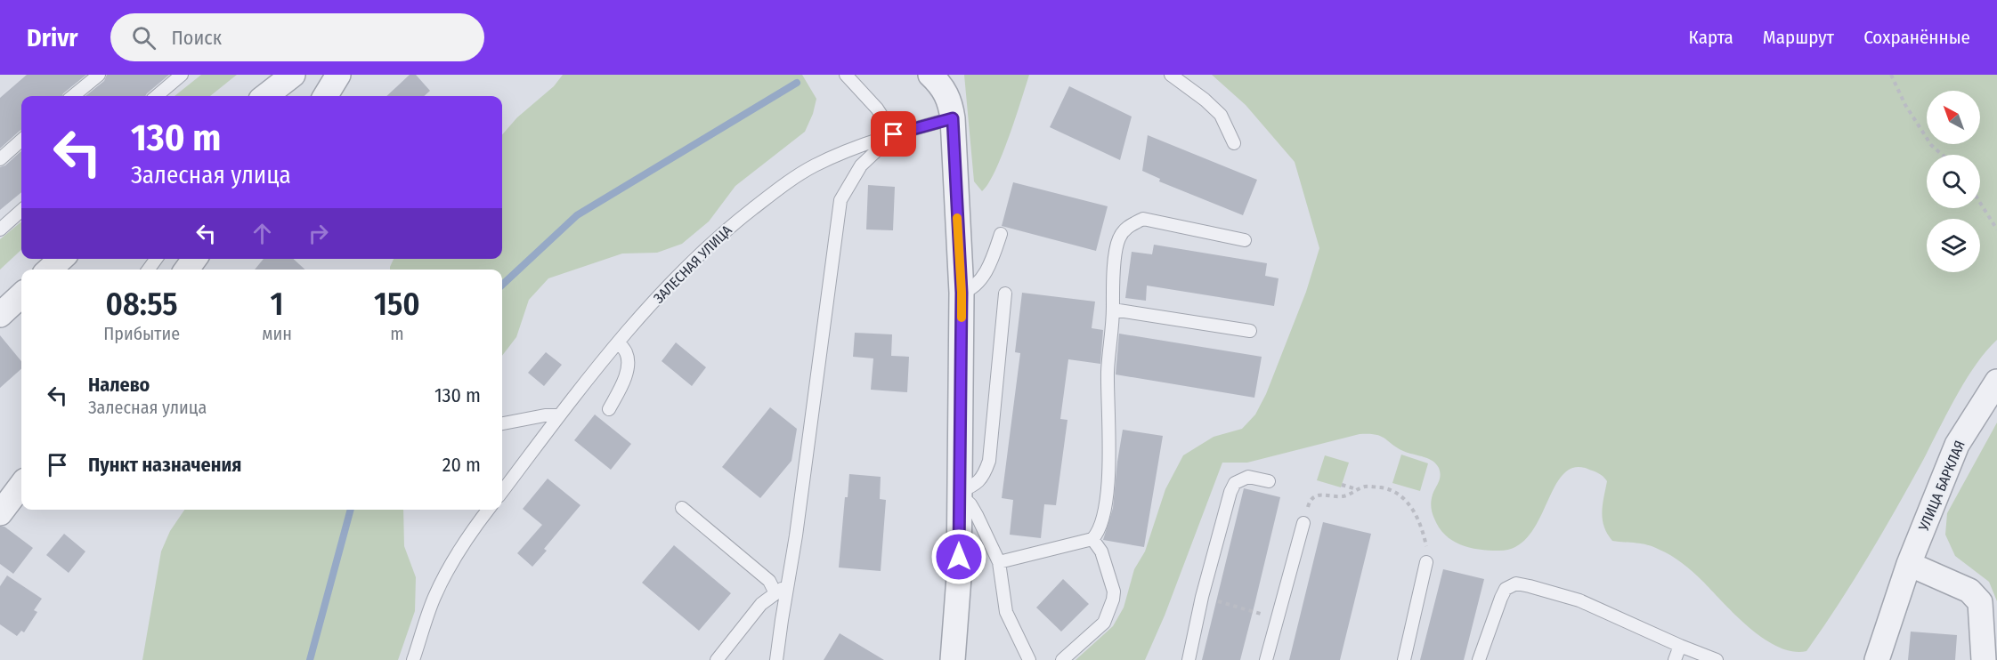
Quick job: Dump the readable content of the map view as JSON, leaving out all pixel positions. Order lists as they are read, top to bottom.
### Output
{
  "streets": {
    "street": ["УЛИЦА БАРКЛАЯ"],
    "lane": ["ЗАЛЕСНАЯ УЛИЦА"]
  },
  "north": "top left",
  "page": {
    "header": "Drivr",
    "search": "Поиск",
    "nav": ["Карта", "Маршрут", "Сохранённые"],
    "turn": ["130 m", "Залесная улица"],
    "eta": [
      "08:55",
      "Прибытие",
      "1",
      "мин",
      "150",
      "m"
    ],
    "list": [
      {
        "name": "Налево",
        "note": "Залесная улица",
        "value": "130 m"
      },
      {
        "name": "Пункт назначения",
        "value": "20 m"
      }
    ]
  }
}
